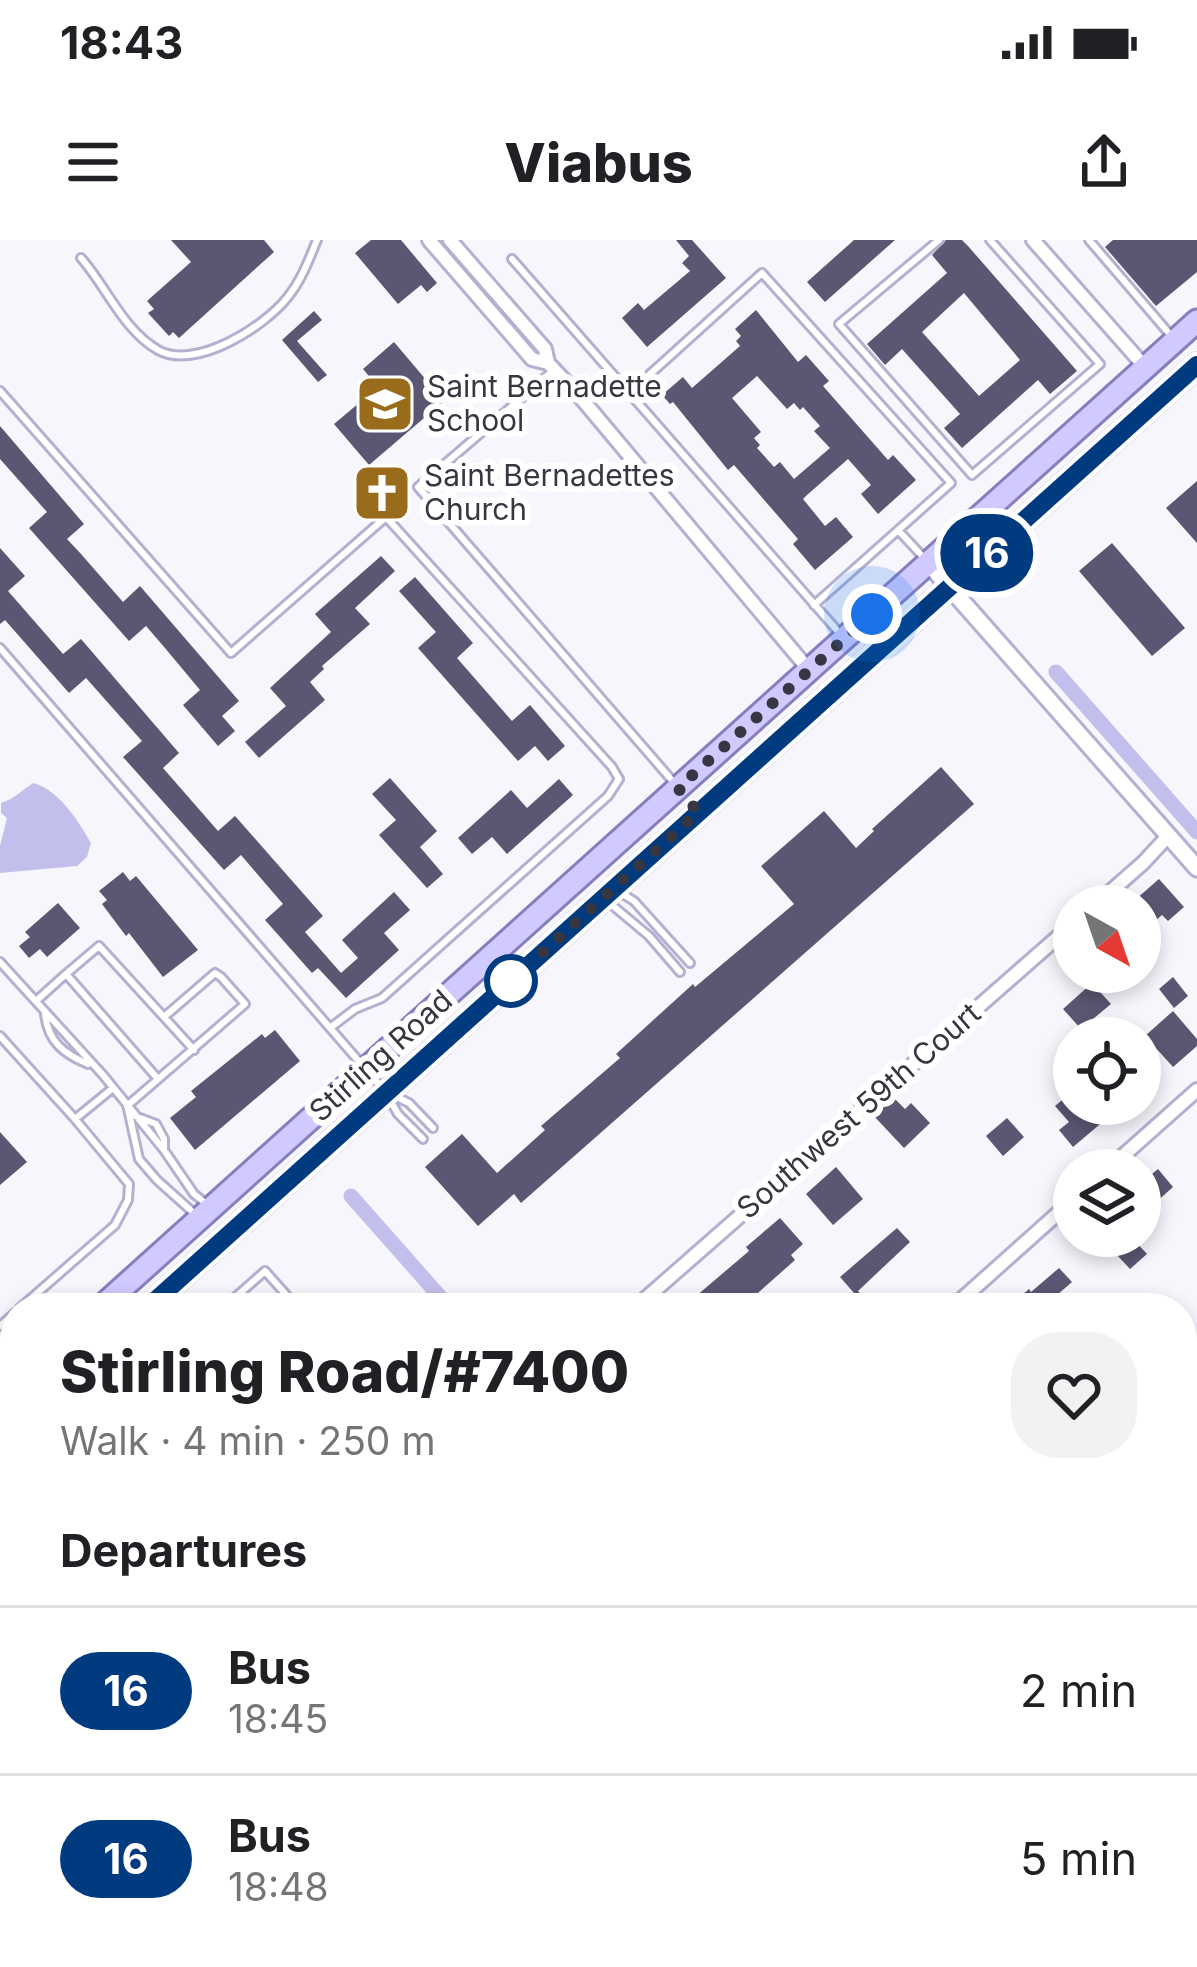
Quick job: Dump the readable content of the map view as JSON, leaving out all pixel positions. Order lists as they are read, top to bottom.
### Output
{
  "streets": {
    "main road": ["Stirling Road"],
    "street": ["Southwest 59th Court"]
  },
  "places": {
    "school or university": ["Saint Bernadette School"],
    "church": ["Saint Bernadettes Church"]
  },
  "lines": ["bus line 16"],
  "north": "bottom right",
  "page": {
    "status": "18:43",
    "header": "Viabus",
    "on_map": "16",
    "heading": [
      ["Stirling Road/#7400", "Walk · 4 min · 250 m"],
      "Departures"
    ],
    "list": [
      {
        "mark": "16",
        "name": "Bus",
        "note": "18:45",
        "value": "2 min"
      },
      {
        "mark": "16",
        "name": "Bus",
        "note": "18:48",
        "value": "5 min"
      }
    ]
  }
}
